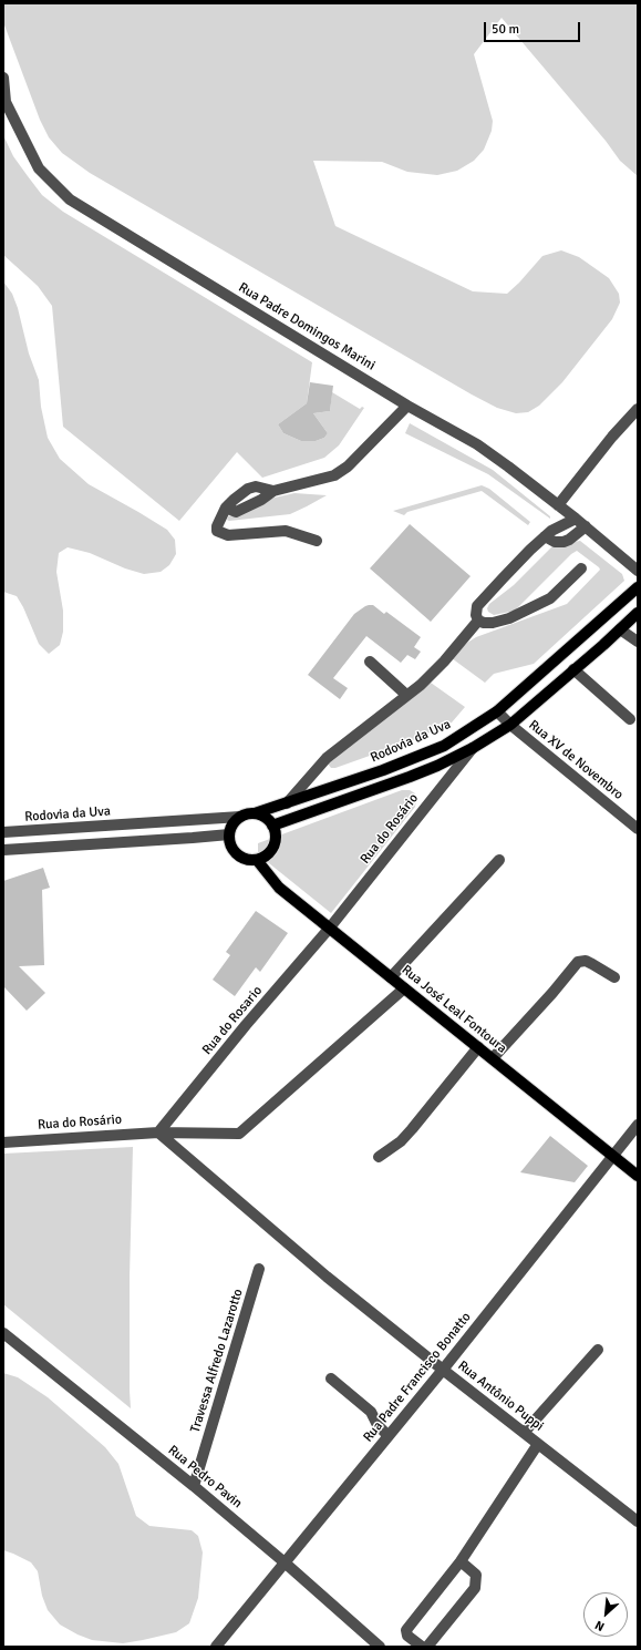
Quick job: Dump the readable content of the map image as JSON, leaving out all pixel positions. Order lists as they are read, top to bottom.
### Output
{
  "streets": {
    "main road": ["Rodovia da Uva", "Rua José Leal Fontoura"],
    "street": [
      "Rua Padre Domingos Marini",
      "Rua XV de Novembro",
      "Rua do Rosário",
      "Rua do Rosario",
      "Travessa Alfredo Lazarotto",
      "Rua Padre Francisco Bonatto",
      "Rua Antônio Puppi",
      "Rua Pedro Pavin"
    ]
  },
  "crossings": [
    ["Rodovia da Uva", "Rua XV de Novembro"],
    ["Rodovia da Uva", "Rua José Leal Fontoura"],
    ["Rua do Rosário", "Rua José Leal Fontoura"],
    ["Rua do Rosário", "Rua do Rosario"],
    ["Rua do Rosário", "Rua Antônio Puppi"],
    ["Rua José Leal Fontoura", "Rua do Rosario"],
    ["Rua José Leal Fontoura", "Rua Padre Francisco Bonatto"],
    ["Rua do Rosario", "Rua Antônio Puppi"],
    ["Travessa Alfredo Lazarotto", "Rua Pedro Pavin"],
    ["Rua Padre Francisco Bonatto", "Rua Antônio Puppi"],
    ["Rua Padre Francisco Bonatto", "Rua Pedro Pavin"]
  ],
  "scale_bar": "50 m",
  "north": "bottom left"
}
